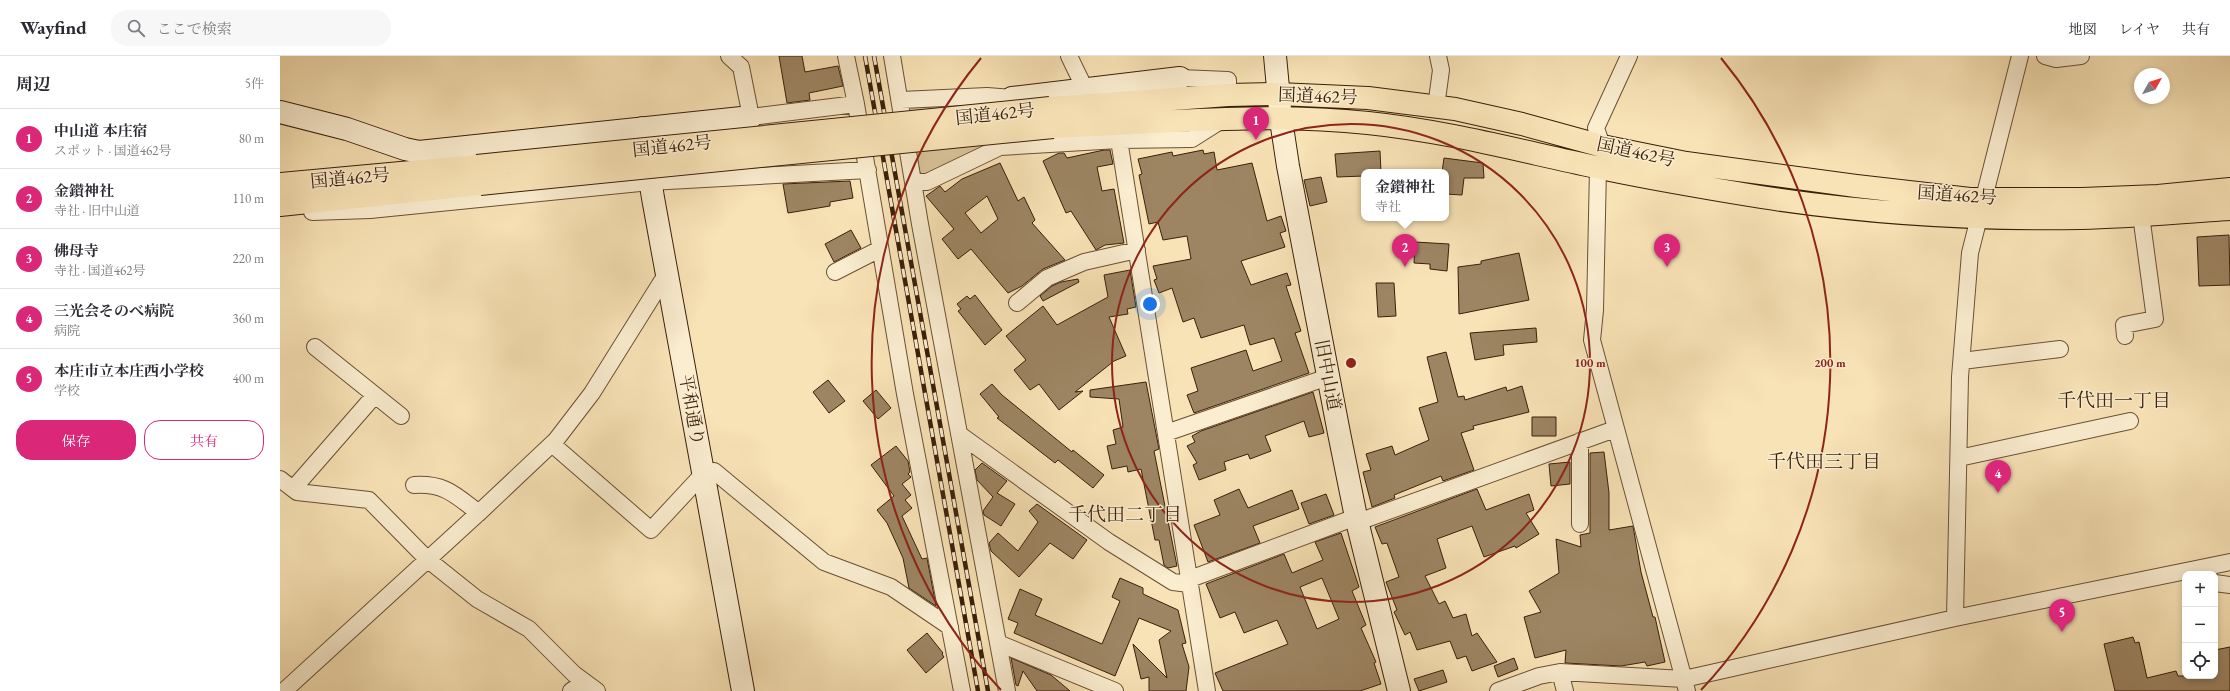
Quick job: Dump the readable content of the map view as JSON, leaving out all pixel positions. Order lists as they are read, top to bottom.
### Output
{
  "streets": {
    "highway": ["国道462号"],
    "street": ["旧中山道", "平和通り"]
  },
  "crossings": [
    ["国道462号", "旧中山道"]
  ],
  "districts": ["千代田一丁目", "千代田三丁目", "千代田二丁目"],
  "north": "top right",
  "page": {
    "header": "Wayfind",
    "search": "ここで検索",
    "nav": ["地図", "レイヤ", "共有"],
    "heading": ["周辺", "5件"],
    "pins": [
      "1",
      "2",
      "3",
      "4",
      "5"
    ],
    "list": [
      {
        "mark": "1",
        "name": "中山道 本庄宿",
        "note": "スポット · 国道462号",
        "value": "80 m"
      },
      {
        "mark": "2",
        "name": "金鑚神社",
        "note": "寺社 · 旧中山道",
        "value": "110 m"
      },
      {
        "mark": "3",
        "name": "佛母寺",
        "note": "寺社 · 国道462号",
        "value": "220 m"
      },
      {
        "mark": "4",
        "name": "三光会そのべ病院",
        "note": "病院",
        "value": "360 m"
      },
      {
        "mark": "5",
        "name": "本庄市立本庄西小学校",
        "note": "学校",
        "value": "400 m"
      }
    ],
    "popup": ["金鑚神社", "寺社"],
    "buttons": ["保存", "共有"],
    "map_buttons": ["+", "−"]
  },
  "rings": ["100 m", "200 m"]
}
